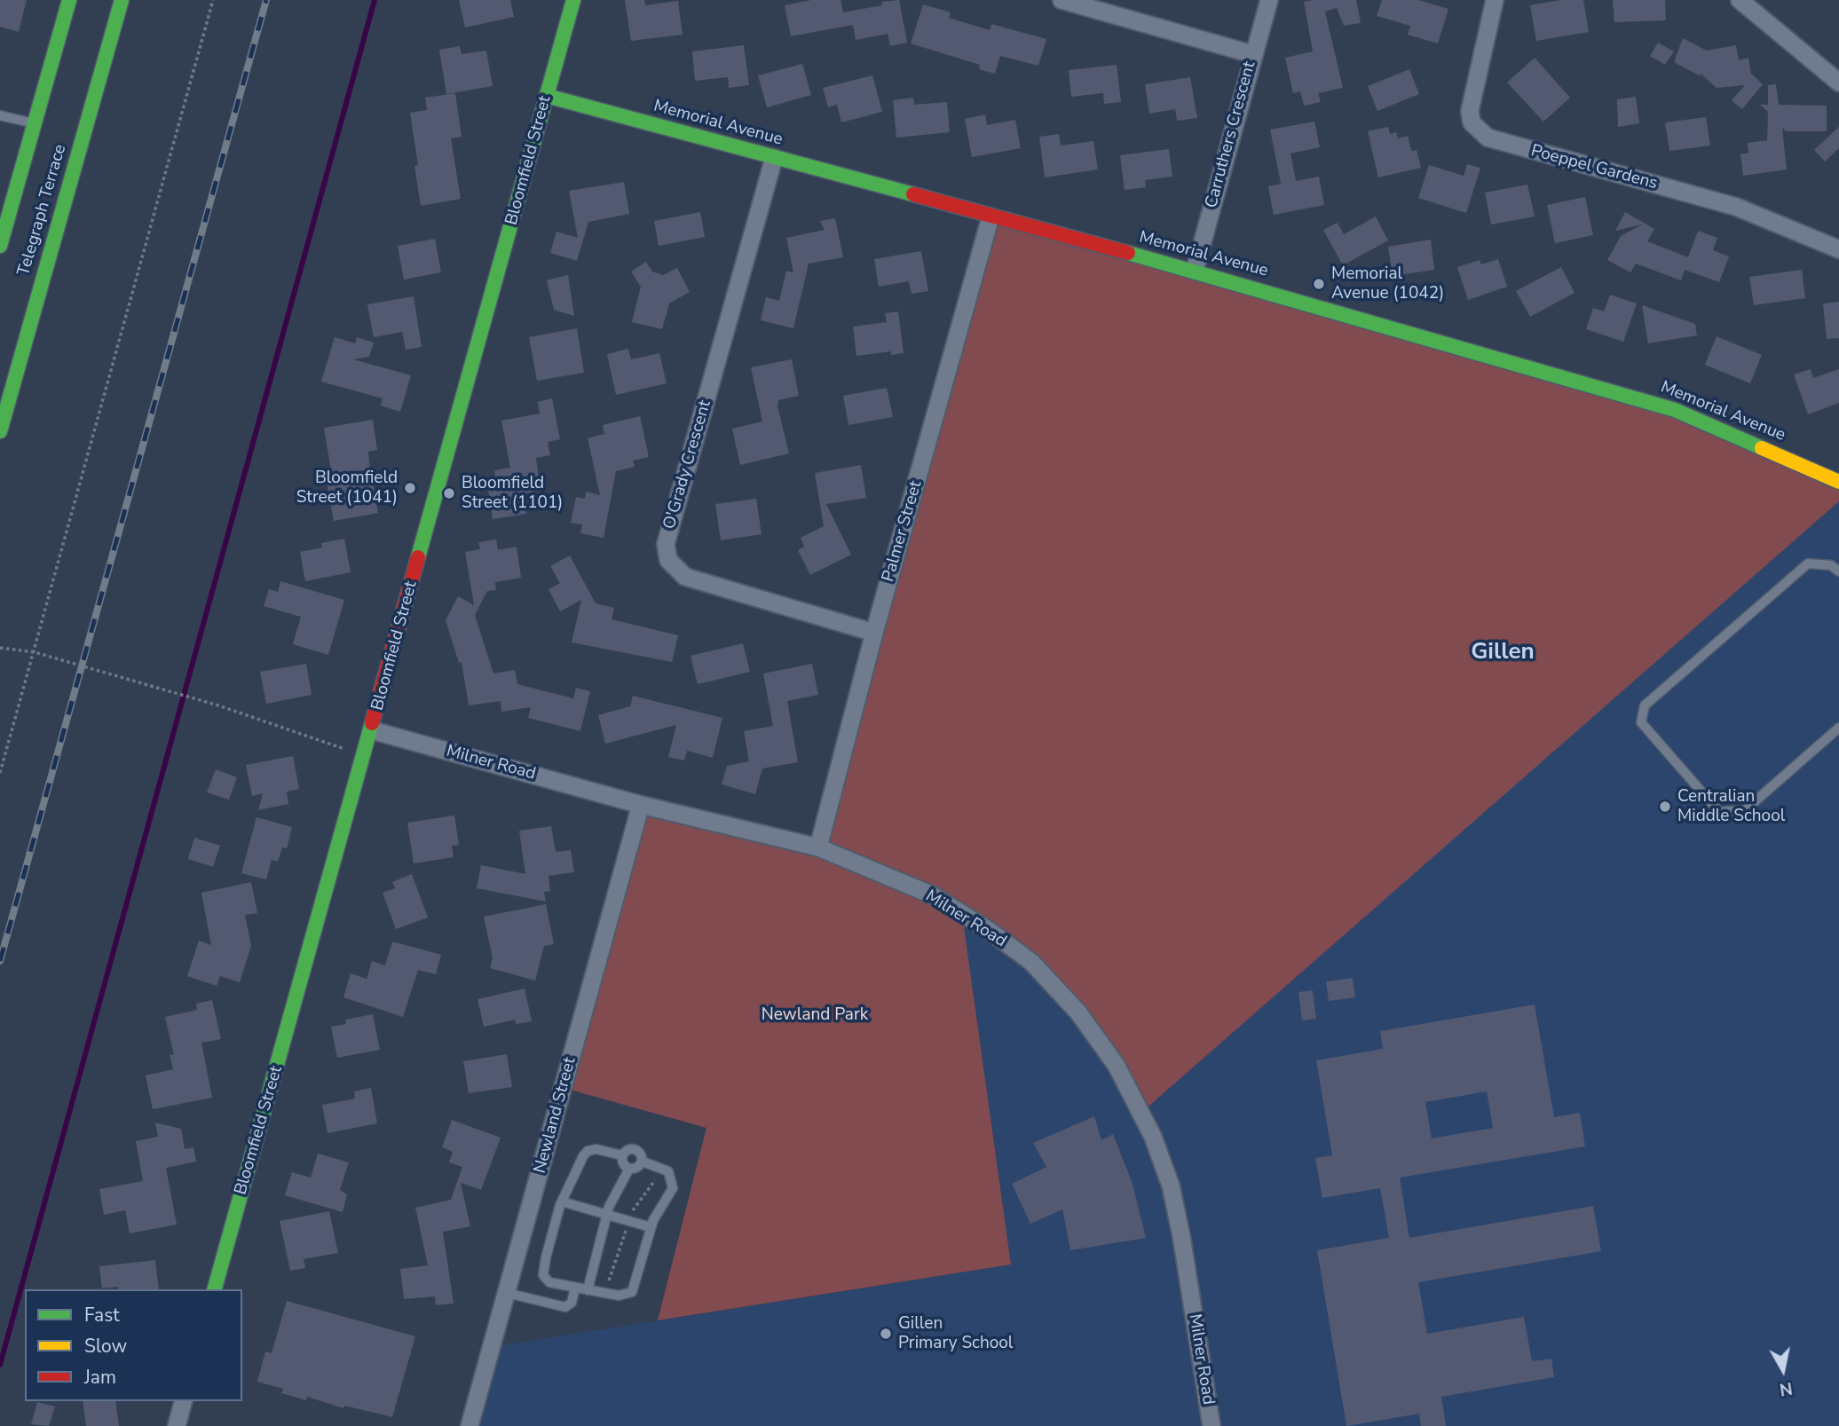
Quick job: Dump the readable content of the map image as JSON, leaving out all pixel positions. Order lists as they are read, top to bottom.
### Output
{
  "streets": {
    "main road": ["Memorial Avenue", "Bloomfield Street", "Telegraph Terrace"],
    "street": [
      "Carruthers Crescent",
      "Poeppel Gardens",
      "O'Grady Crescent",
      "Palmer Street",
      "Milner Road",
      "Newland Street"
    ]
  },
  "crossings": [
    ["Memorial Avenue", "Carruthers Crescent"],
    ["Memorial Avenue", "Bloomfield Street"],
    ["Memorial Avenue", "O'Grady Crescent"],
    ["Memorial Avenue", "Palmer Street"],
    ["Bloomfield Street", "Milner Road"],
    ["O'Grady Crescent", "Palmer Street"],
    ["Palmer Street", "Milner Road"],
    ["Milner Road", "Newland Street"]
  ],
  "districts": ["Gillen"],
  "parks": ["Newland Park"],
  "places": [
    "Memorial Avenue (1042)",
    "Bloomfield Street (1041)",
    "Bloomfield Street (1101)",
    "Centralian Middle School",
    "Gillen Primary School"
  ],
  "legend": ["Fast", "Slow", "Jam"],
  "north": "bottom"
}
